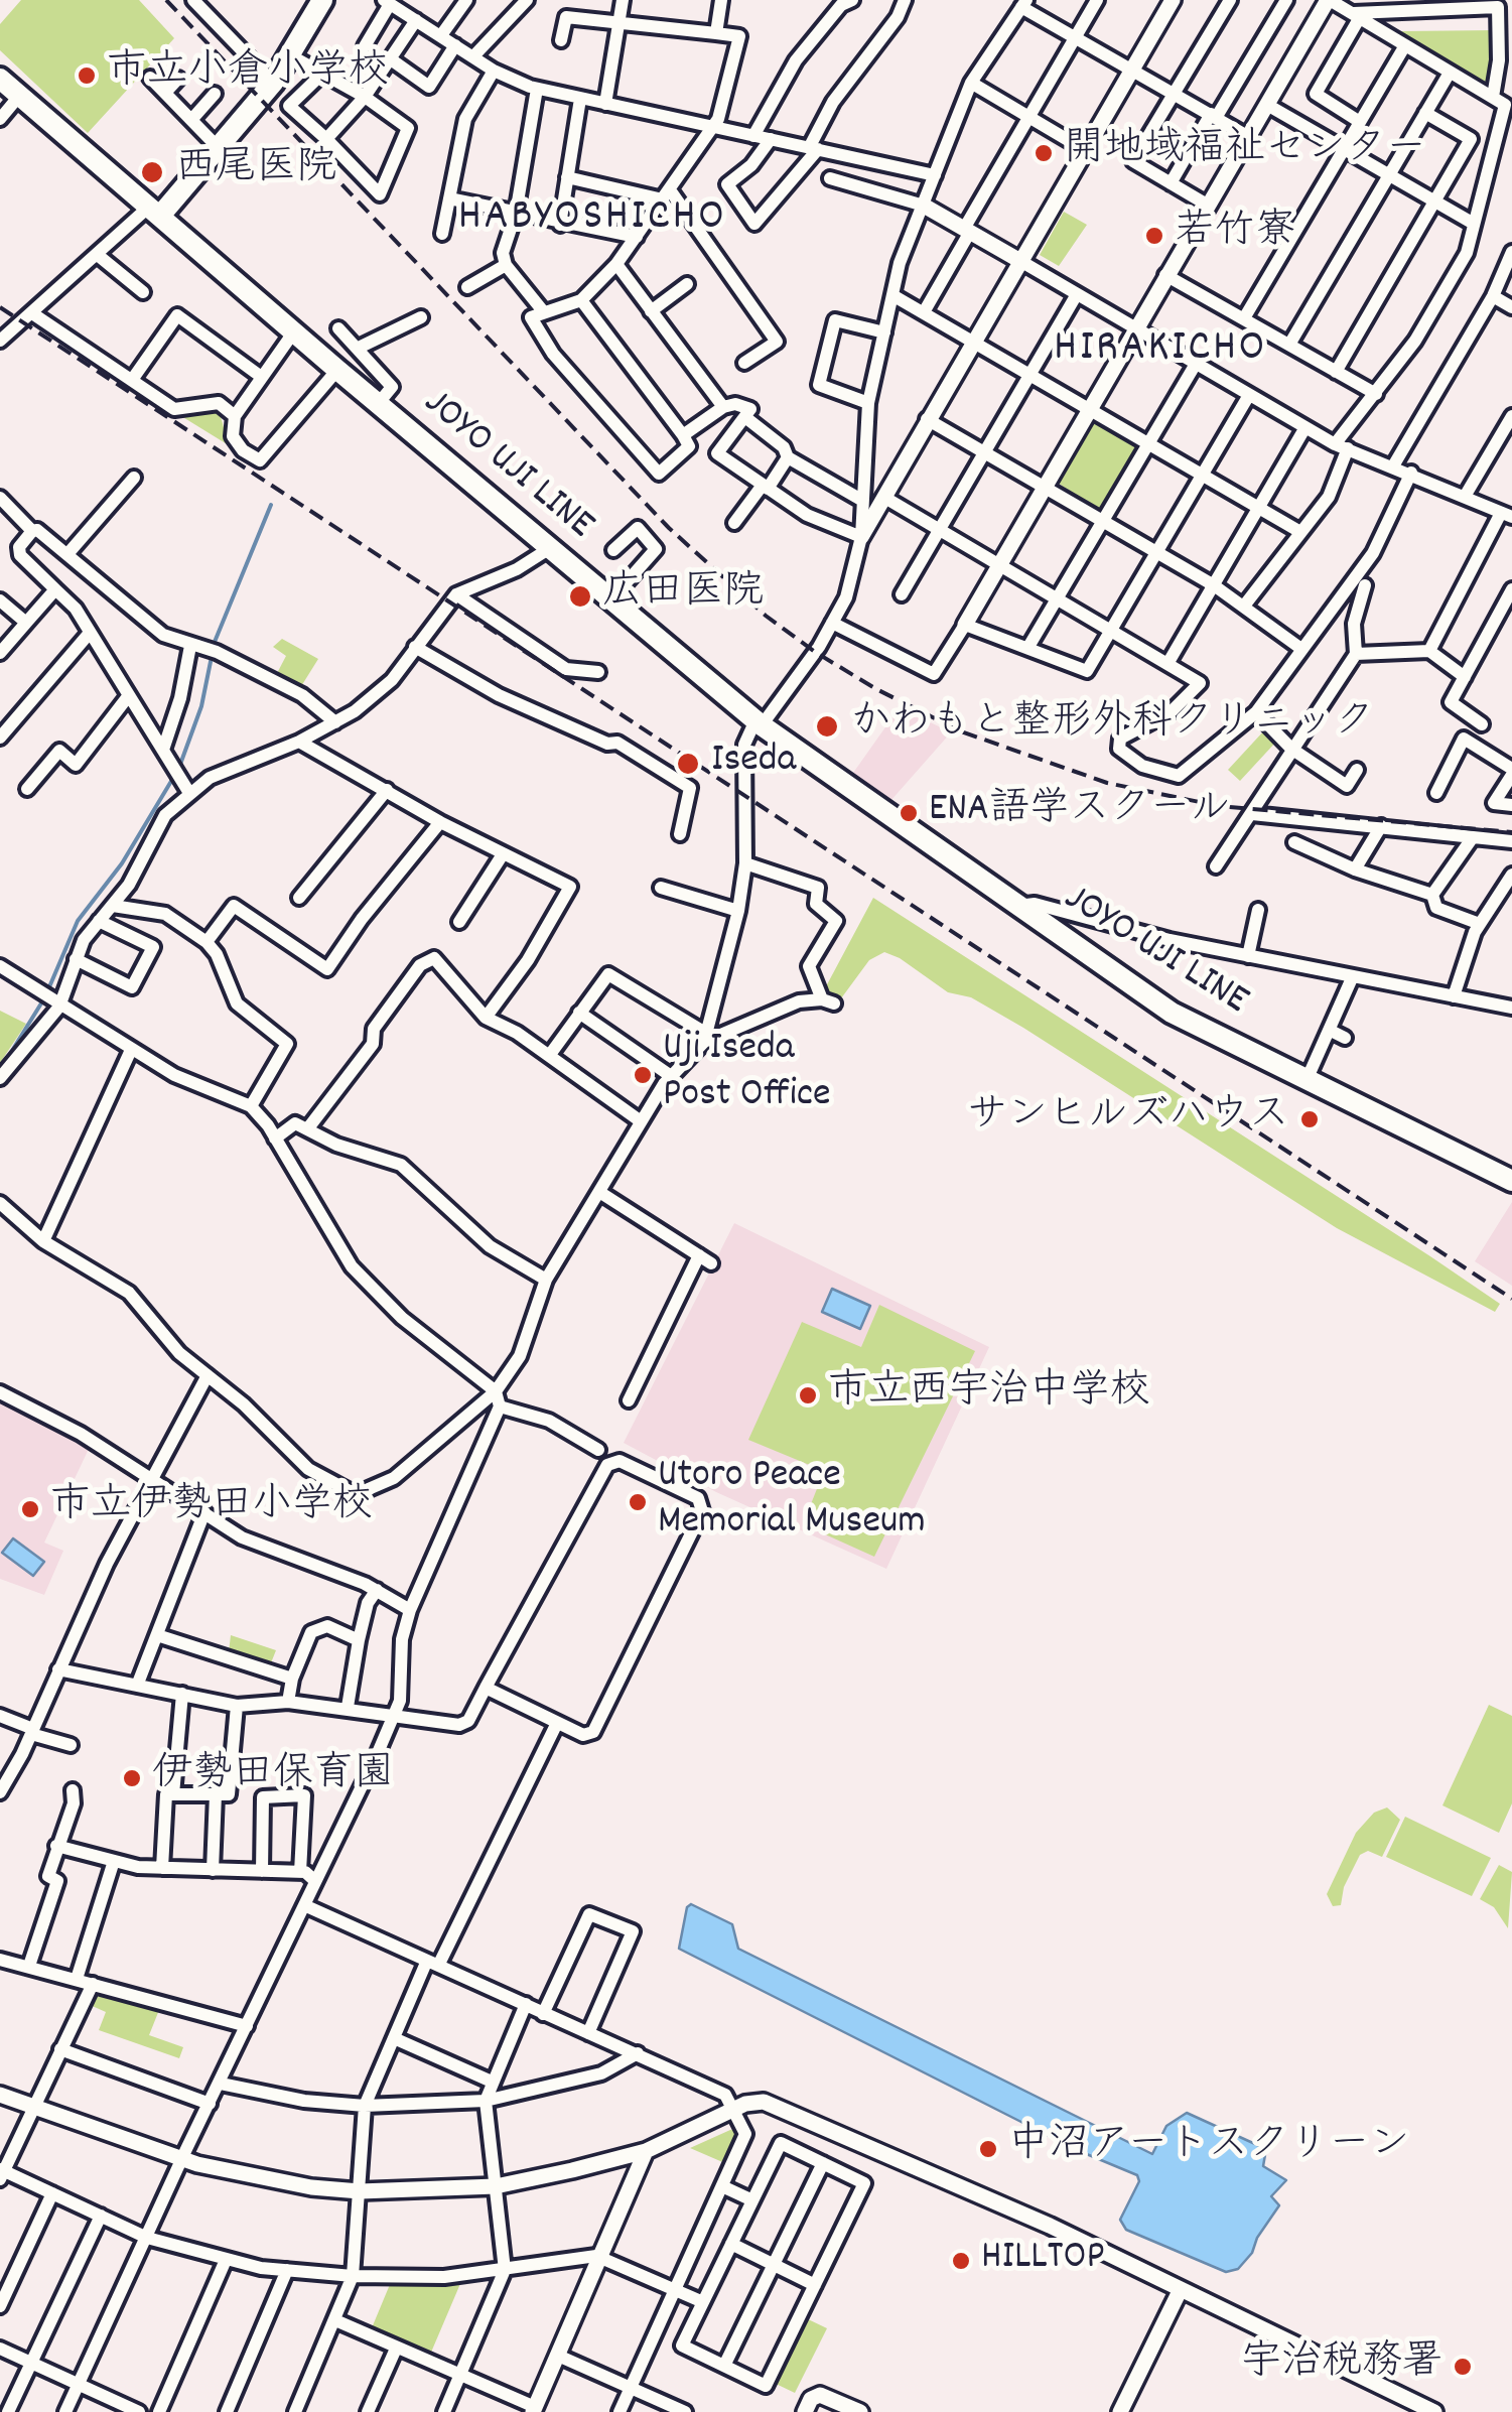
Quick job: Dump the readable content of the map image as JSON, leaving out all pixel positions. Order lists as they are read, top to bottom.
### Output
{
  "streets": {
    "main road": ["JOYO UJI LINE"]
  },
  "districts": ["HABYOSHICHO", "HIRAKICHO"],
  "places": [
    "市立小倉小学校",
    "開地域福祉センター",
    "西尾医院",
    "若竹寮",
    "広田医院",
    "かわもと整形外科クリニック",
    "Iseda",
    "ENA語学スクール",
    "Uji Iseda Post Office",
    "サンヒルズハウス",
    "市立西宇治中学校",
    "Utoro Peace Memorial Museum",
    "市立伊勢田小学校",
    "伊勢田保育園",
    "中沼アートスクリーン",
    "HILLTOP",
    "宇治税務署"
  ]
}
